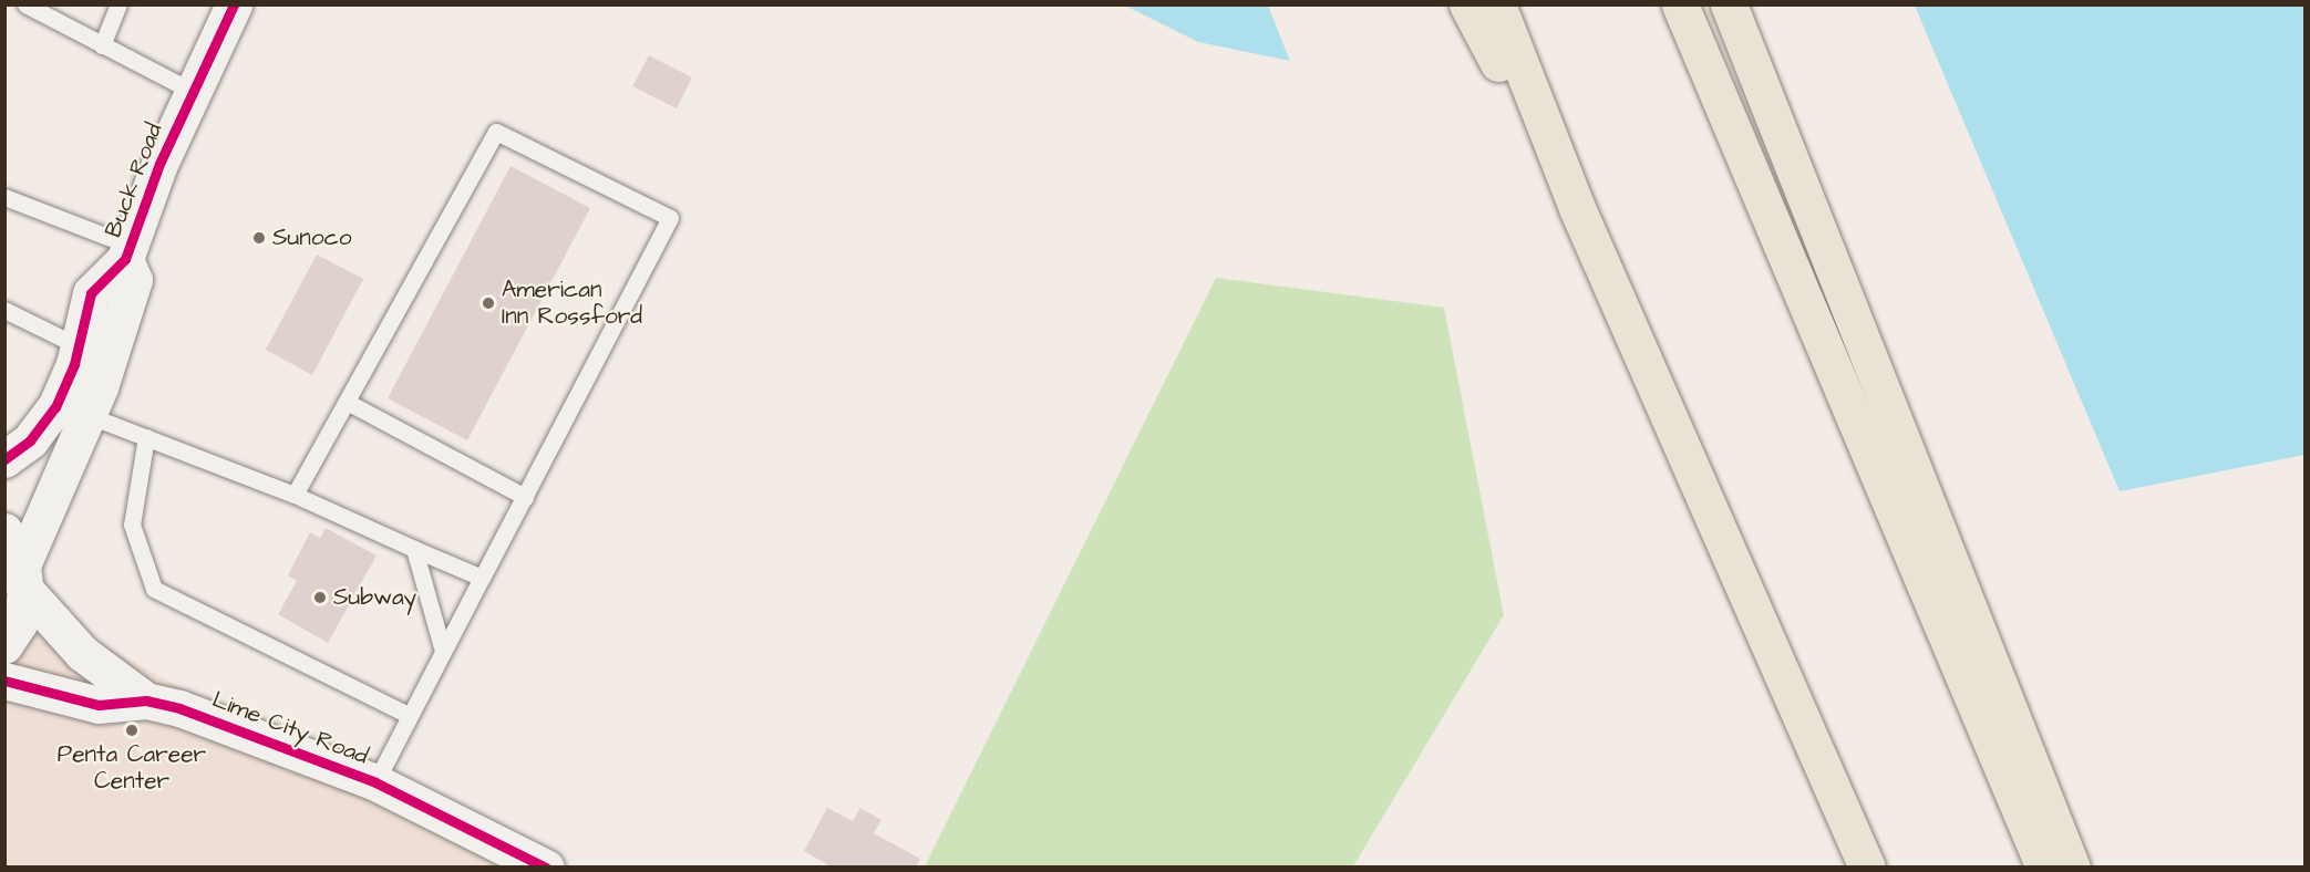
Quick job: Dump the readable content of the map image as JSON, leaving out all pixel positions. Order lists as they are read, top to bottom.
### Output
{
  "streets": {
    "street": ["Buck Road", "Lime City Road"]
  },
  "crossings": [
    ["Buck Road", "Lime City Road"]
  ],
  "places": [
    "Sunoco",
    "American Inn Rossford",
    "Subway",
    "Penta Career Center"
  ]
}
